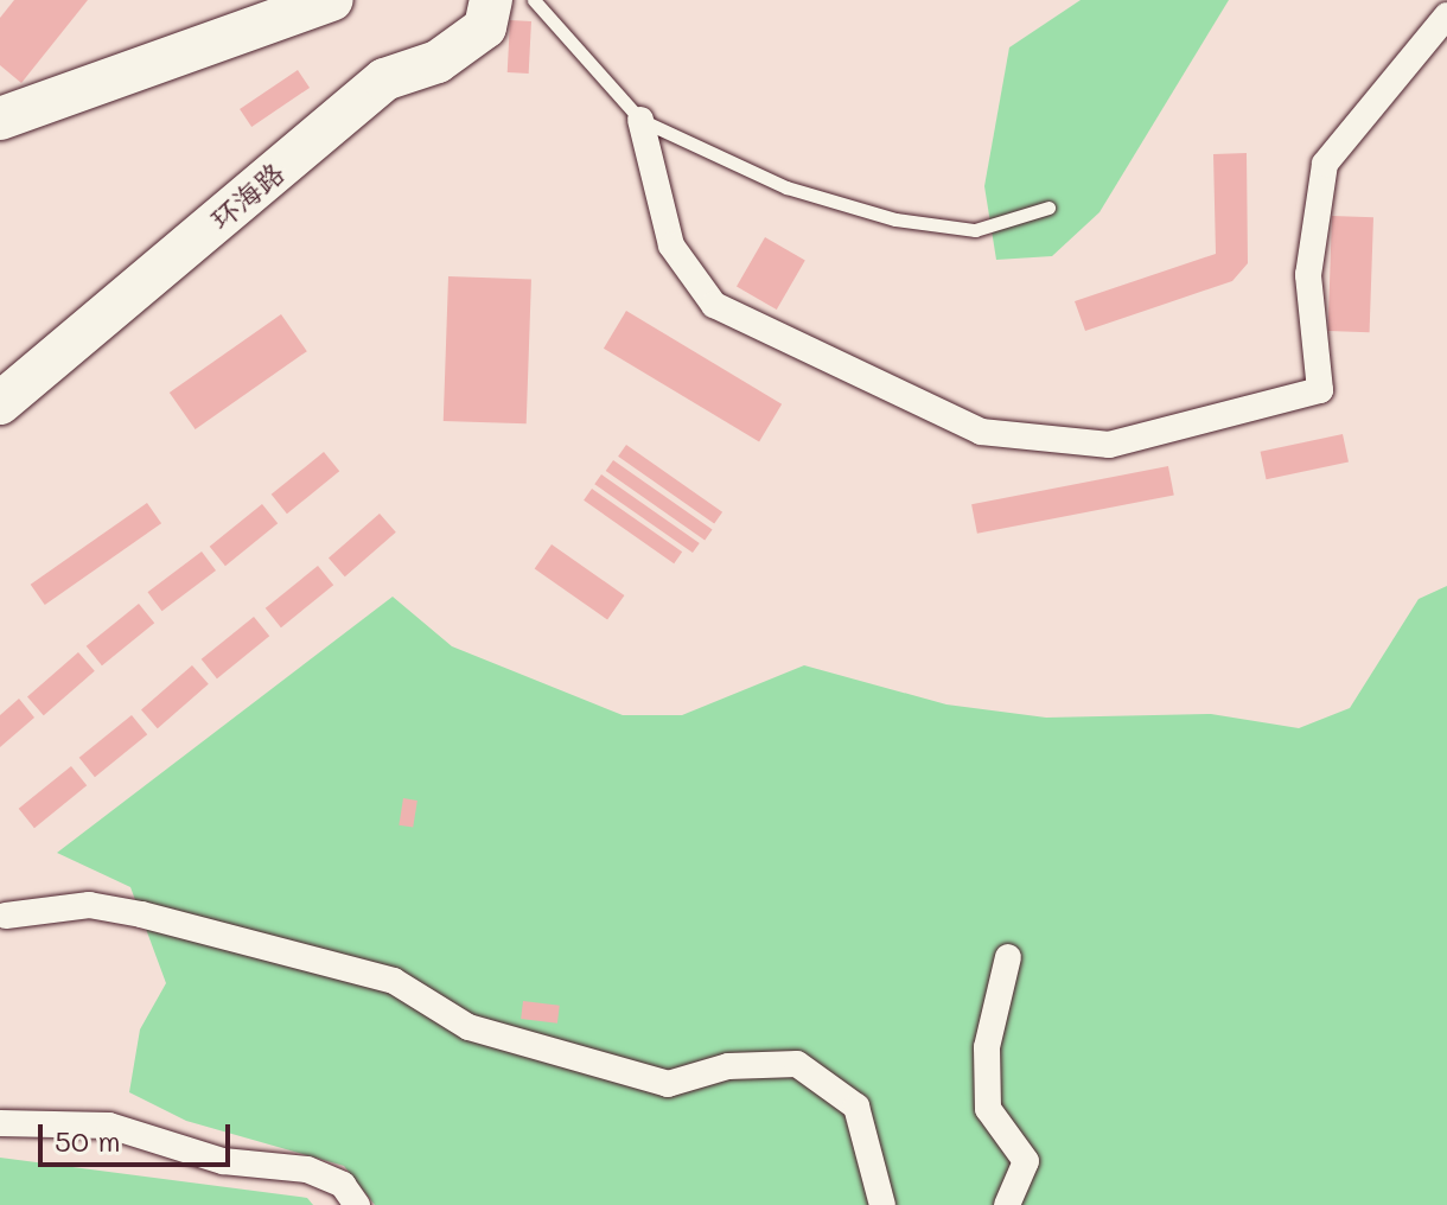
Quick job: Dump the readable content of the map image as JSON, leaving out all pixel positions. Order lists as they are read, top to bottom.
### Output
{
  "streets": {
    "main road": ["环海路"]
  },
  "scale_bar": "50 m"
}
